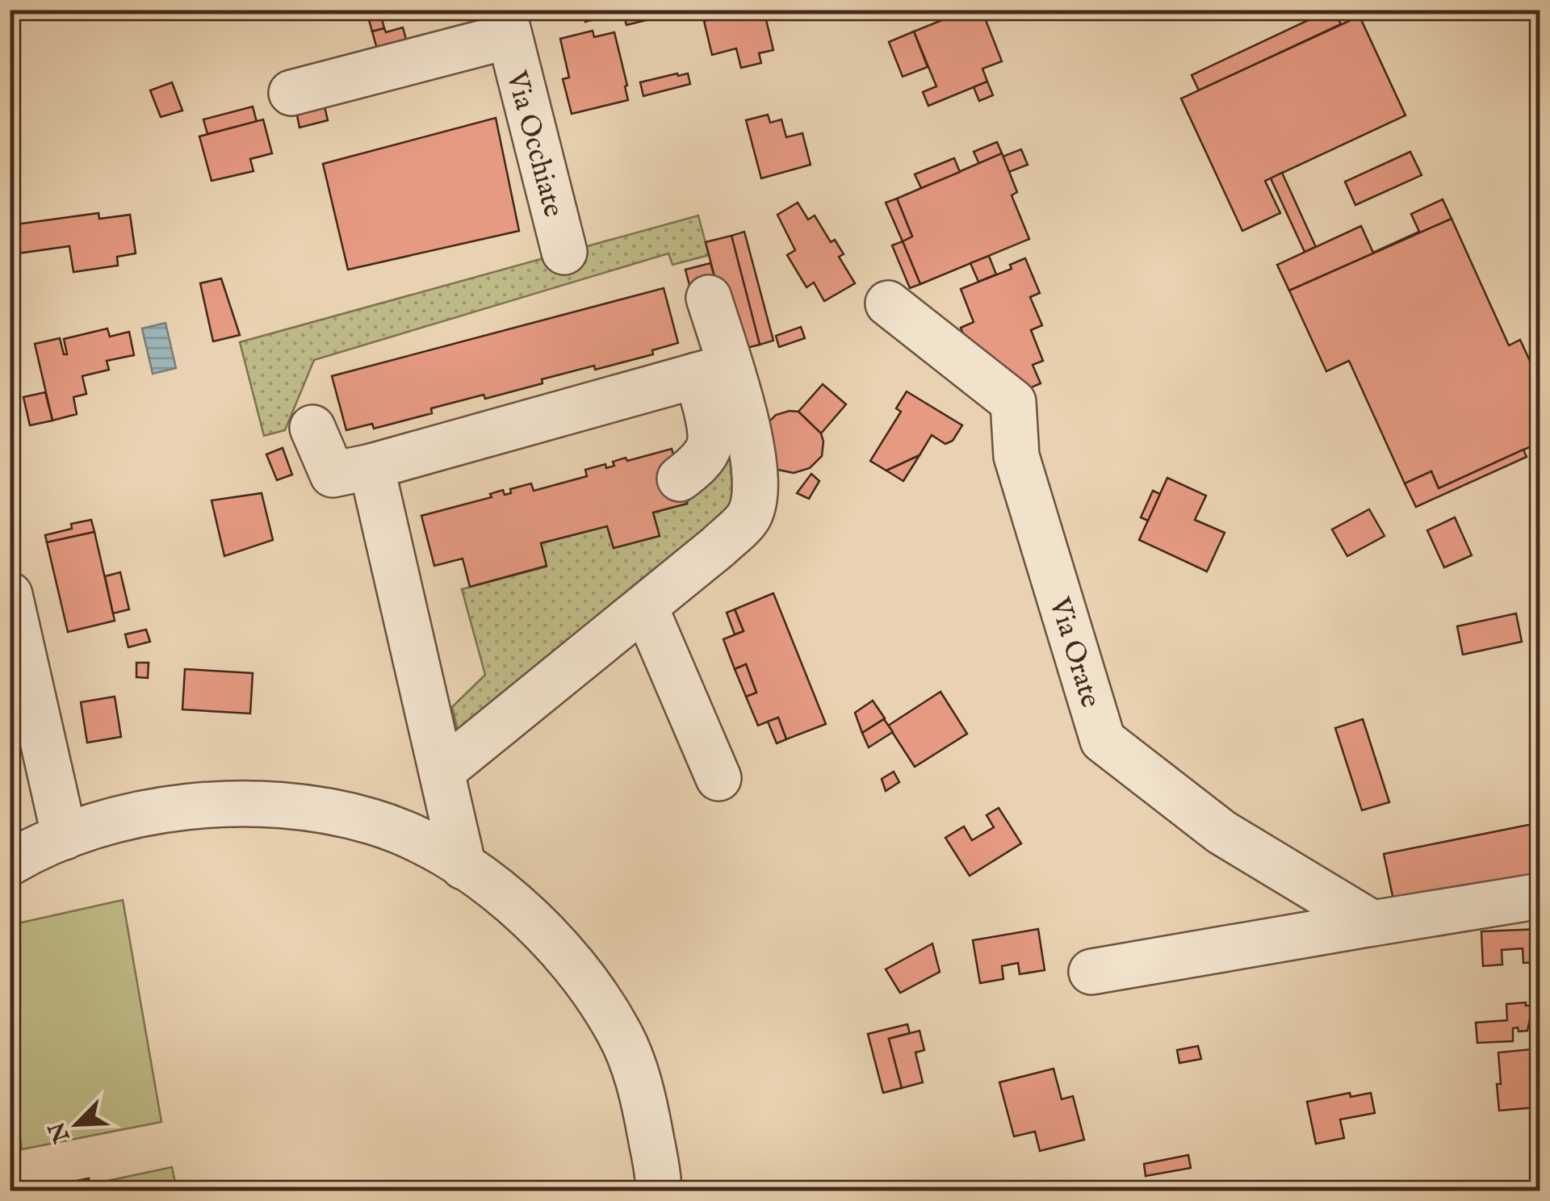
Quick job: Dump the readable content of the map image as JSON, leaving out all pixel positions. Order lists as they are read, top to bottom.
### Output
{
  "streets": {
    "street": ["Via Occhiate", "Via Orate"]
  },
  "north": "bottom left"
}
